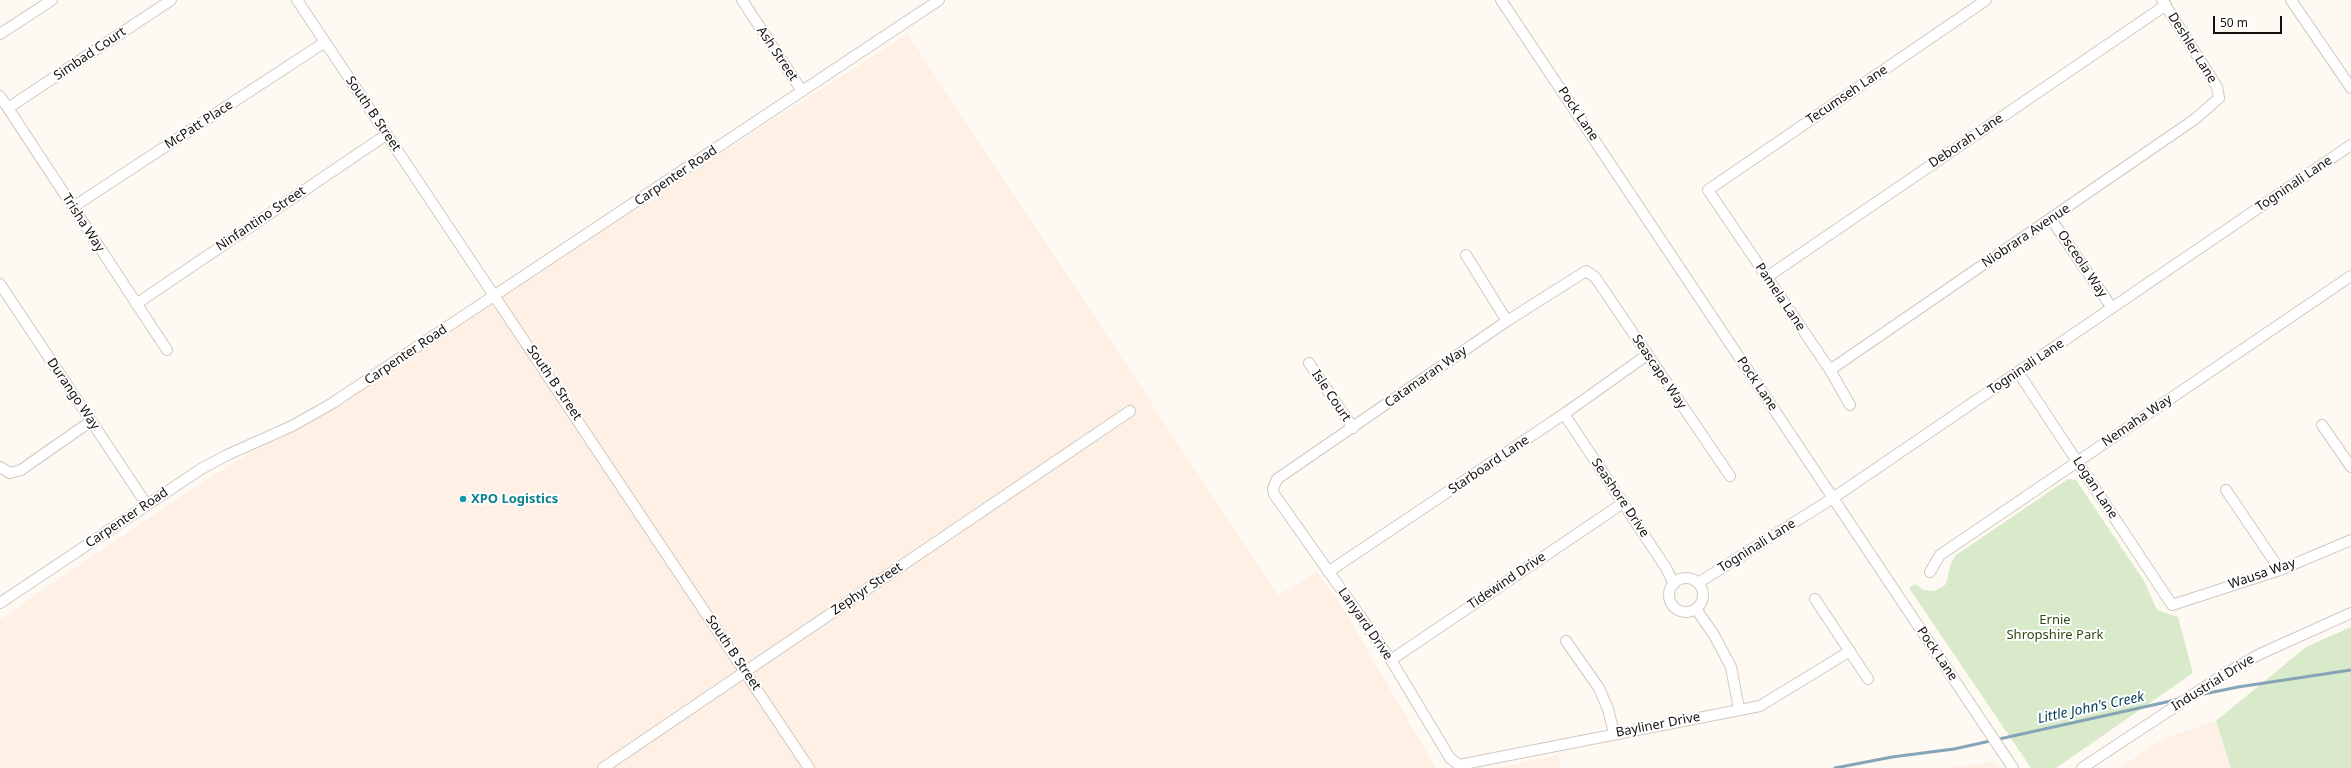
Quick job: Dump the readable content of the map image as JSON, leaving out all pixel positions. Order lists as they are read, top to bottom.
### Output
{
  "streets": {
    "street": [
      "Deshler Lane",
      "Simbad Court",
      "Ash Street",
      "Tecumseh Lane",
      "South B Street",
      "Pock Lane",
      "McPatt Place",
      "Deborah Lane",
      "Carpenter Road",
      "Togninali Lane",
      "Ninfantino Street",
      "Trisha Way",
      "Niobrara Avenue",
      "Osceola Way",
      "Pamela Lane",
      "Seascape Way",
      "Catamaran Way",
      "Durango Way",
      "Isle Court",
      "Nemaha Way",
      "Starboard Lane",
      "Logan Lane",
      "Seashore Drive",
      "Wausa Way",
      "Tidewind Drive",
      "Zephyr Street",
      "Lanyard Drive",
      "Industrial Drive",
      "Bayliner Drive"
    ]
  },
  "crossings": [
    ["Deshler Lane", "Deborah Lane"],
    ["Deshler Lane", "Niobrara Avenue"],
    ["Simbad Court", "Trisha Way"],
    ["Ash Street", "Carpenter Road"],
    ["Tecumseh Lane", "Pamela Lane"],
    ["South B Street", "McPatt Place"],
    ["South B Street", "Carpenter Road"],
    ["South B Street", "Ninfantino Street"],
    ["South B Street", "Zephyr Street"],
    ["Pock Lane", "Togninali Lane"],
    ["McPatt Place", "Trisha Way"],
    ["Deborah Lane", "Pamela Lane"],
    ["Carpenter Road", "Durango Way"],
    ["Togninali Lane", "Osceola Way"],
    ["Togninali Lane", "Logan Lane"],
    ["Togninali Lane", "Seashore Drive"],
    ["Ninfantino Street", "Trisha Way"],
    ["Niobrara Avenue", "Osceola Way"],
    ["Niobrara Avenue", "Pamela Lane"],
    ["Seascape Way", "Catamaran Way"],
    ["Seascape Way", "Starboard Lane"],
    ["Catamaran Way", "Isle Court"],
    ["Catamaran Way", "Lanyard Drive"],
    ["Nemaha Way", "Logan Lane"],
    ["Starboard Lane", "Seashore Drive"],
    ["Starboard Lane", "Lanyard Drive"],
    ["Logan Lane", "Wausa Way"],
    ["Seashore Drive", "Tidewind Drive"],
    ["Tidewind Drive", "Lanyard Drive"],
    ["Lanyard Drive", "Bayliner Drive"]
  ],
  "water": ["Little John's Creek"],
  "parks": ["Ernie Shropshire Park"],
  "places": ["XPO Logistics"],
  "scale_bar": "50 m"
}
